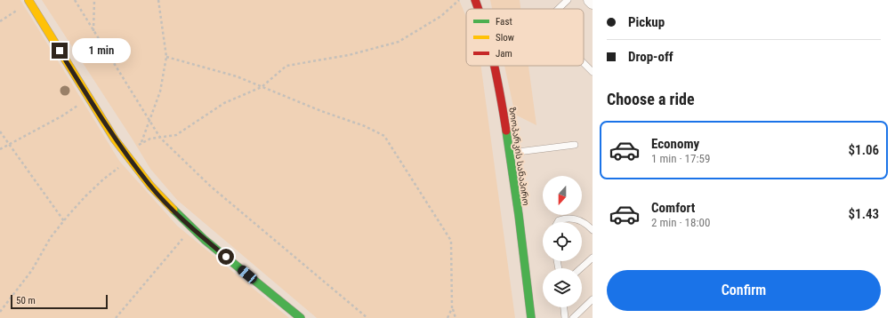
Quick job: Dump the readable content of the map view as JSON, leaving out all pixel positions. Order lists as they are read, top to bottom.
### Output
{
  "streets": {
    "street": ["ზოოპარკის სანაპირო"]
  },
  "legend": ["Fast", "Slow", "Jam"],
  "scale_bar": "50 m",
  "north": "bottom",
  "page": {
    "banner": ["Pickup", "Drop-off"],
    "bubble": "1 min",
    "heading": "Choose a ride",
    "list": [
      {
        "name": "Economy",
        "note": "1 min · 17:59",
        "value": "$1.06"
      },
      {
        "name": "Comfort",
        "note": "2 min · 18:00",
        "value": "$1.43"
      }
    ],
    "buttons": "Confirm",
    "scale": "50 m"
  }
}
